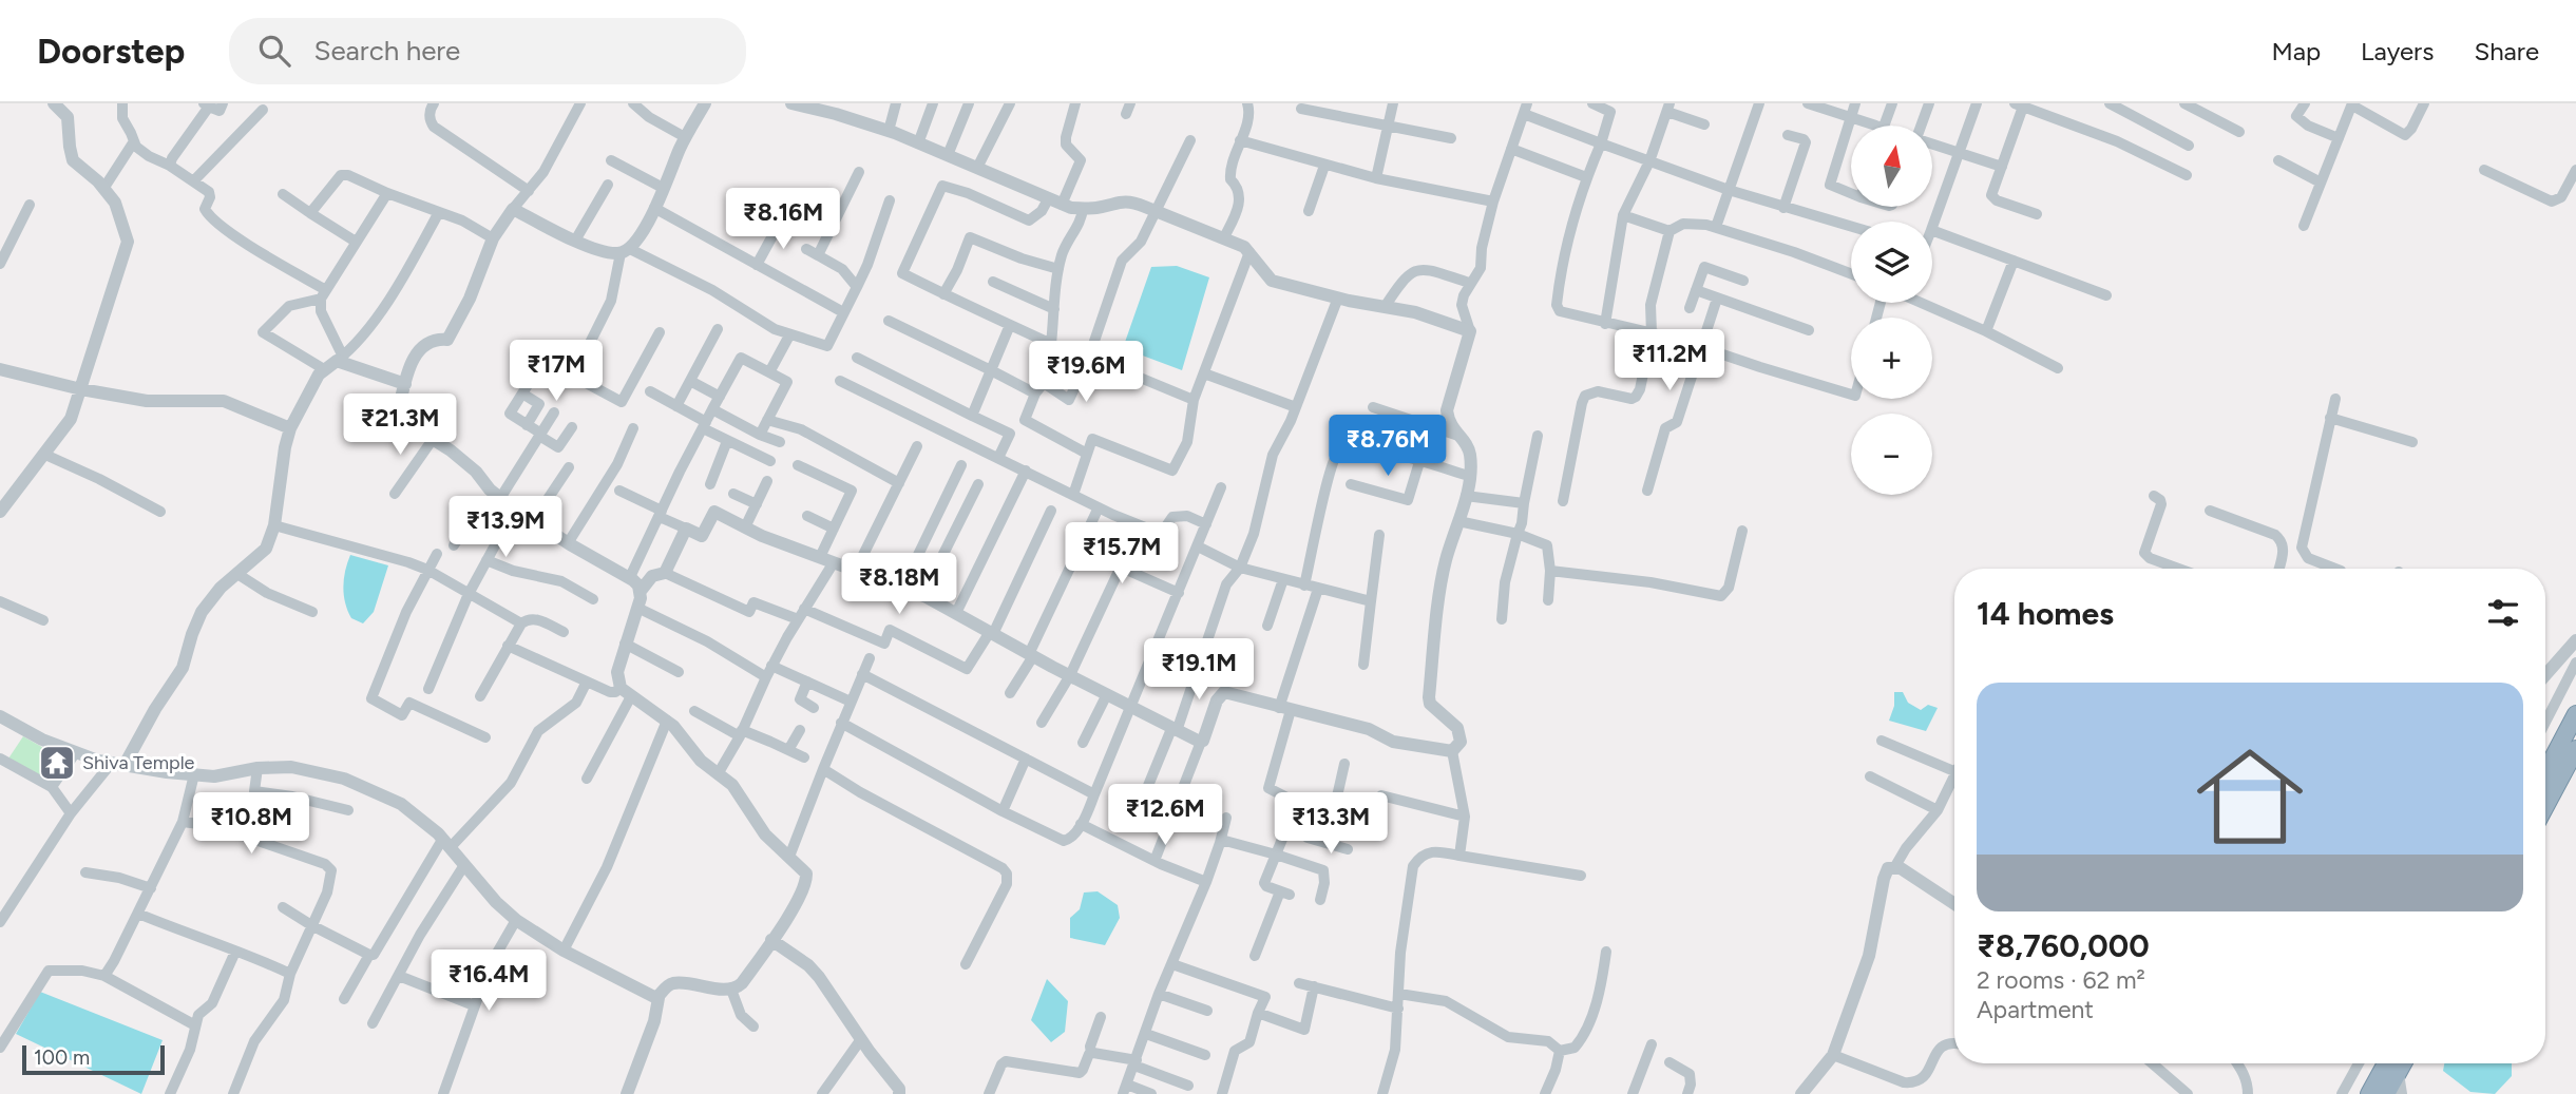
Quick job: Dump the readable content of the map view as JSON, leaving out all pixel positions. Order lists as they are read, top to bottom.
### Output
{
  "places": {
    "temple": ["Shiva Temple"]
  },
  "scale_bar": "100 m",
  "north": "top",
  "page": {
    "header": "Doorstep",
    "search": "Search here",
    "nav": ["Map", "Layers", "Share"],
    "map_buttons": ["+", "−"],
    "price": [
      "₹8.16M",
      "₹11.2M",
      "₹17M",
      "₹19.6M",
      "₹21.3M",
      "₹8.76M",
      "₹13.9M",
      "₹15.7M",
      "₹8.18M",
      "₹19.1M",
      "₹12.6M",
      "₹10.8M",
      "₹13.3M",
      "₹16.4M"
    ],
    "heading": "14 homes",
    "list": [
      {
        "name": "₹8,760,000",
        "note": "2 rooms · 62 m² · Apartment"
      }
    ],
    "scale": "100 m"
  }
}
